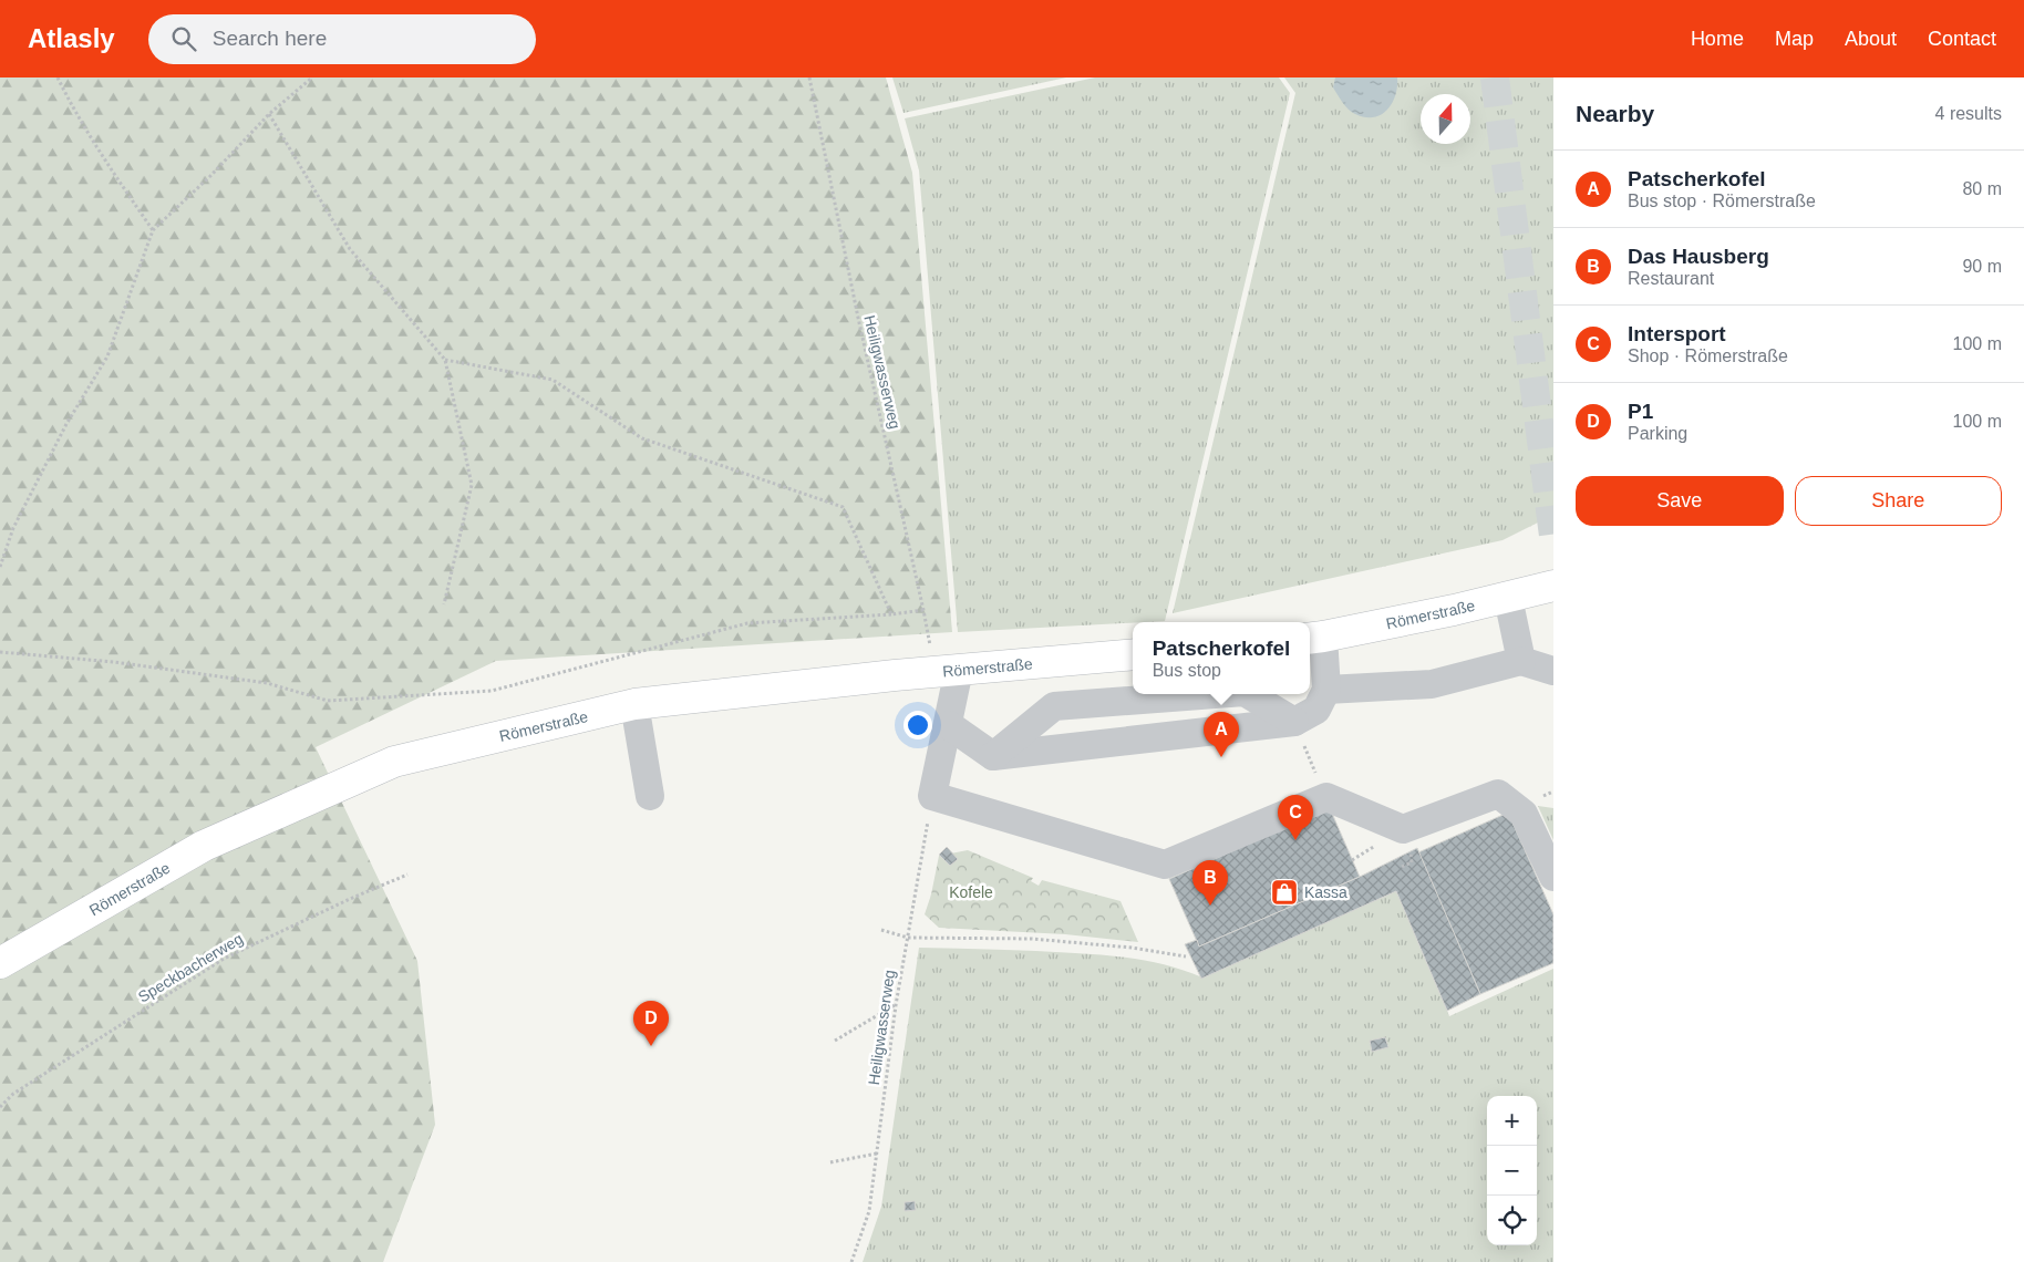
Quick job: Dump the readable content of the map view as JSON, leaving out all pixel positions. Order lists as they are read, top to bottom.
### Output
{
  "streets": {
    "main road": ["Römerstraße"],
    "path": ["Heiligwasserweg", "Speckbacherweg"]
  },
  "crossings": [
    ["Heiligwasserweg", "Römerstraße"]
  ],
  "parks": ["Kofele"],
  "places": {
    "shop": ["Kassa"]
  },
  "north": "top",
  "page": {
    "header": "Atlasly",
    "search": "Search here",
    "nav": [
      "Home",
      "Map",
      "About",
      "Contact"
    ],
    "heading": ["Nearby", "4 results"],
    "list": [
      {
        "mark": "A",
        "name": "Patscherkofel",
        "note": "Bus stop · Römerstraße",
        "value": "80 m"
      },
      {
        "mark": "B",
        "name": "Das Hausberg",
        "note": "Restaurant",
        "value": "90 m"
      },
      {
        "mark": "C",
        "name": "Intersport",
        "note": "Shop · Römerstraße",
        "value": "100 m"
      },
      {
        "mark": "D",
        "name": "P1",
        "note": "Parking",
        "value": "100 m"
      }
    ],
    "buttons": ["Save", "Share"],
    "popup": ["Patscherkofel", "Bus stop"],
    "pins": [
      "A",
      "C",
      "B",
      "D"
    ],
    "map_buttons": ["+", "−"]
  }
}
